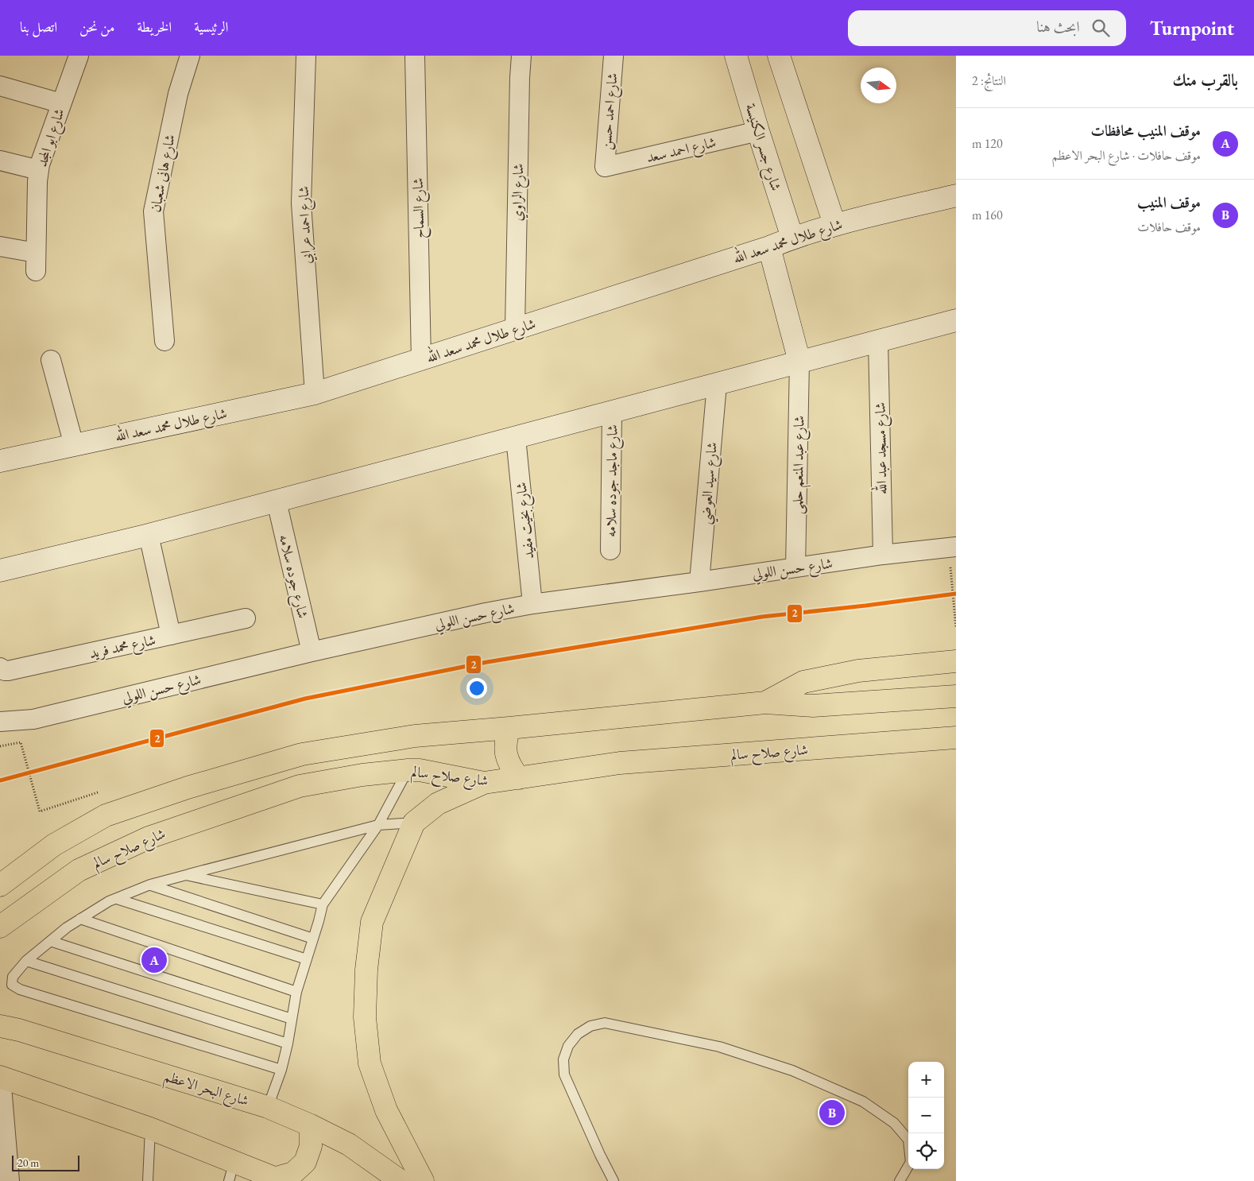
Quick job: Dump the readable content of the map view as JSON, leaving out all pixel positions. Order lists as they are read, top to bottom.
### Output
{
  "streets": {
    "main road": [
      "شارع جسر الكنيسة",
      "شارع طلال محمد سعد الله",
      "شارع صلاح سالم",
      "شارع البحر الاعظم"
    ],
    "street": [
      "شارع احمد حسن",
      "شارع ابو المجد",
      "شارع احمد سعد",
      "شارع هانى شعبان",
      "شارع الراوي",
      "شارع السماح",
      "شارع احمد عرابي",
      "شارع مسجد عبد الله",
      "شارع عبد المنعم حلمى",
      "شارع ماجد جوده سلامه",
      "شارع سيد العوضي",
      "شارع بخيت مفيد",
      "شارع حسن اللولي",
      "شارع جوده سلامه",
      "شارع محمد فريد"
    ]
  },
  "crossings": [
    ["شارع احمد حسن", "شارع احمد سعد"],
    ["شارع جسر الكنيسة", "شارع احمد سعد"],
    ["شارع جسر الكنيسة", "شارع طلال محمد سعد الله"],
    ["شارع الراوي", "شارع طلال محمد سعد الله"],
    ["شارع السماح", "شارع طلال محمد سعد الله"],
    ["شارع احمد عرابي", "شارع طلال محمد سعد الله"],
    ["شارع مسجد عبد الله", "شارع حسن اللولي"],
    ["شارع عبد المنعم حلمى", "شارع حسن اللولي"],
    ["شارع سيد العوضي", "شارع حسن اللولي"],
    ["شارع بخيت مفيد", "شارع حسن اللولي"],
    ["شارع حسن اللولي", "شارع جوده سلامه"]
  ],
  "lines": ["metro line 2"],
  "scale_bar": "20 m",
  "north": "right",
  "page": {
    "header": "Turnpoint",
    "search": "ابحث هنا",
    "nav": [
      "الرئيسية",
      "الخريطة",
      "من نحن",
      "اتصل بنا"
    ],
    "heading": ["بالقرب منك", "النتائج: 2"],
    "list": [
      {
        "mark": "A",
        "name": "موقف المنيب محافظات",
        "note": "موقف حافلات · شارع البحر الاعظم",
        "value": "120 m"
      },
      {
        "mark": "B",
        "name": "موقف المنيب",
        "note": "موقف حافلات",
        "value": "160 m"
      }
    ],
    "pins": ["A", "B"],
    "map_buttons": ["+", "−"],
    "scale": "20 m"
  }
}
